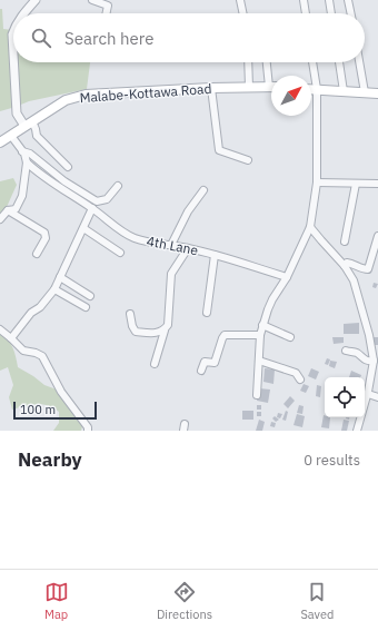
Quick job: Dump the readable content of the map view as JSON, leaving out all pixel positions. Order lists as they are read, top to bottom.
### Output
{
  "streets": {
    "main road": ["Malabe-Kottawa Road"],
    "street": ["4th Lane"]
  },
  "scale_bar": "100 m",
  "north": "top right",
  "page": {
    "search": "Search here",
    "scale": "100 m",
    "heading": ["Nearby", "0 results"],
    "nav": ["Map", "Directions", "Saved"]
  }
}
